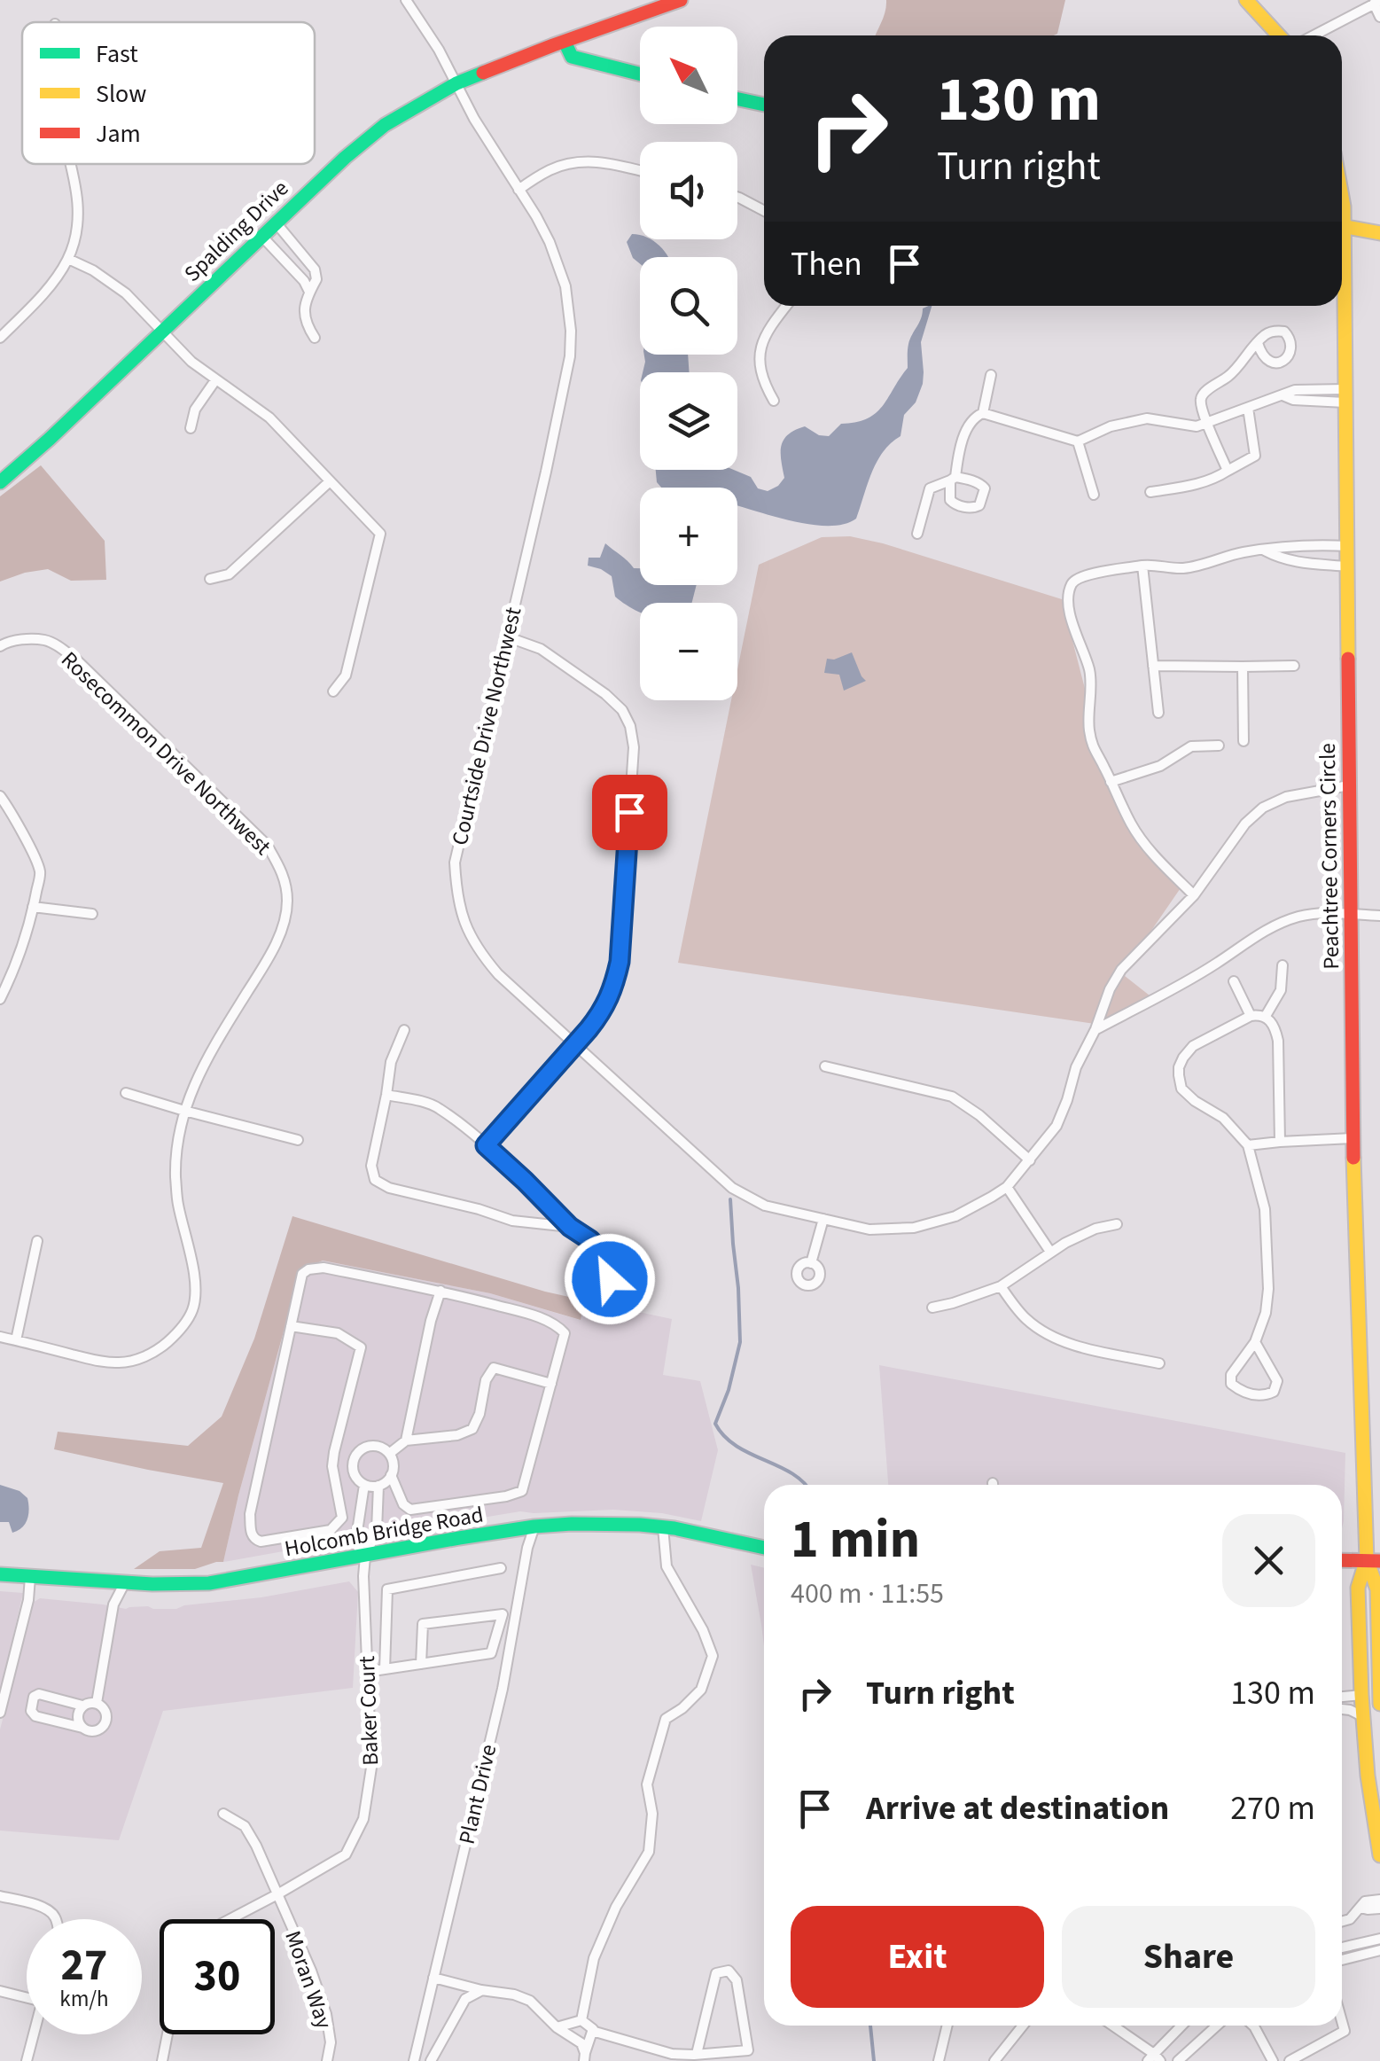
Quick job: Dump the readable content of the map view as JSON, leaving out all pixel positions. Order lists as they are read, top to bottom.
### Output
{
  "streets": {
    "street": [
      "Spalding Drive",
      "Courtside Drive Northwest",
      "Rosecommon Drive Northwest",
      "Peachtree Corners Circle",
      "Holcomb Bridge Road",
      "Baker Court",
      "Plant Drive",
      "Moran Way"
    ]
  },
  "crossings": [
    ["Spalding Drive", "Courtside Drive Northwest"],
    ["Courtside Drive Northwest", "Peachtree Corners Circle"],
    ["Holcomb Bridge Road", "Baker Court"],
    ["Holcomb Bridge Road", "Plant Drive"],
    ["Baker Court", "Moran Way"]
  ],
  "legend": ["Fast", "Slow", "Jam"],
  "north": "top left",
  "page": {
    "map_buttons": ["+", "−"],
    "turn": ["130 m", "Turn right"],
    "then": "Then",
    "heading": ["1 min", "400 m · 11:55"],
    "list": [
      {
        "name": "Turn right",
        "value": "130 m"
      },
      {
        "name": "Arrive at destination",
        "value": "270 m"
      }
    ],
    "buttons": ["Exit", "Share"],
    "speed": "27 km/h",
    "limit": "30"
  }
}
